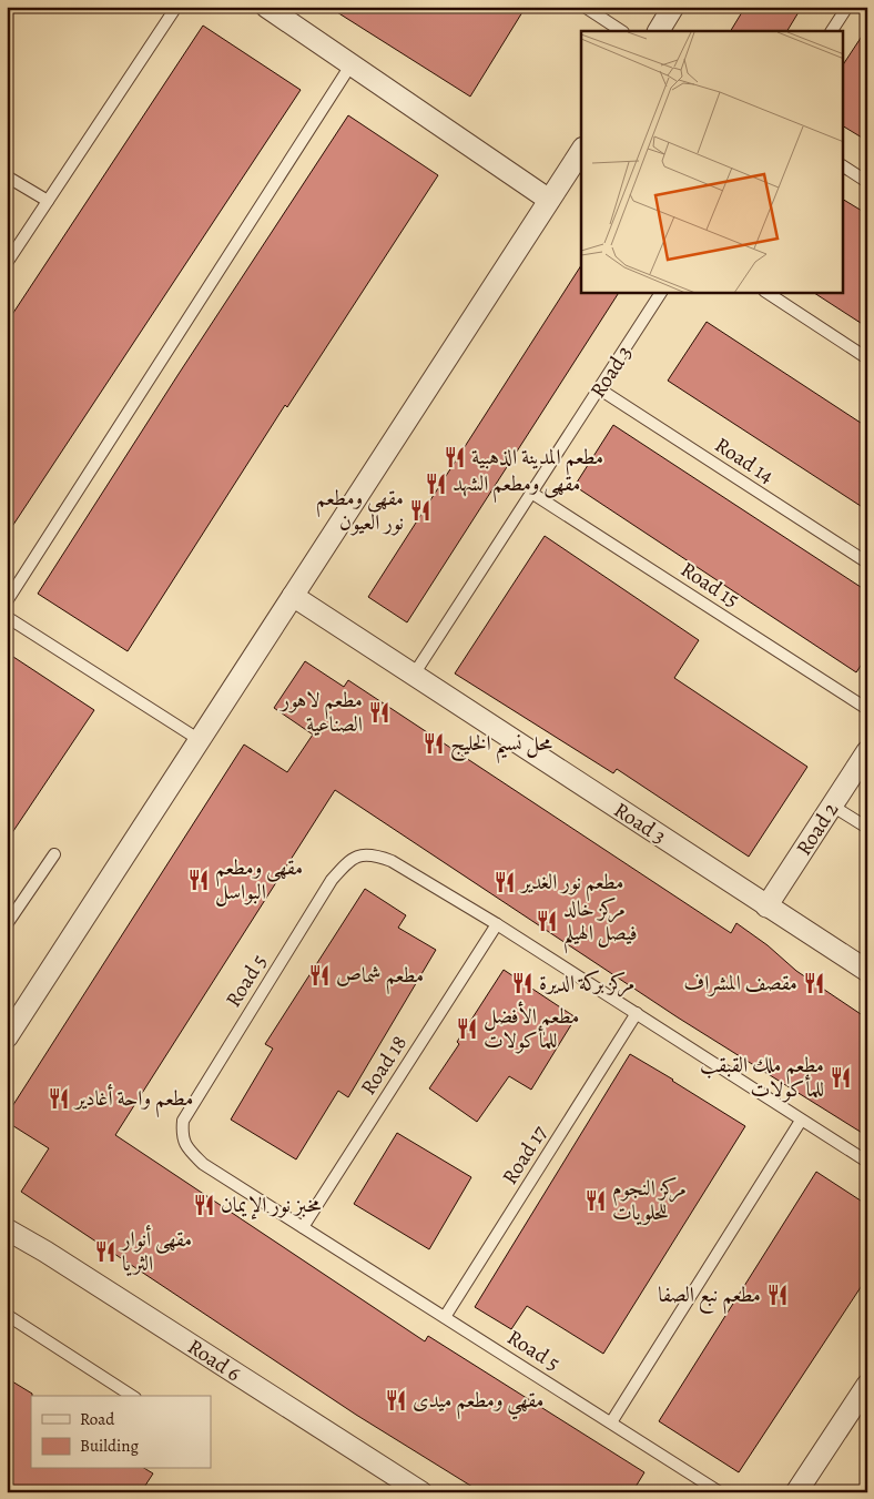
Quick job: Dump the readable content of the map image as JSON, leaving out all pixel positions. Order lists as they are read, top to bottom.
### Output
{
  "streets": {
    "street": ["Road 3", "Road 2", "Road 6"],
    "lane": [
      "Road 14",
      "Road 15",
      "Road 5",
      "Road 18",
      "Road 17"
    ]
  },
  "crossings": [
    ["Road 3", "Road 14"],
    ["Road 3", "Road 15"],
    ["Road 3", "Road 2"],
    ["Road 5", "Road 18"],
    ["Road 5", "Road 17"]
  ],
  "places": {
    "restaurant": [
      "مطعم المدينة الذهبية",
      "مقهى ومطعم الشهد",
      "مقهى ومطعم نور العيون",
      "مطعم لاهور الصناعية",
      "محل نسيم الخليج",
      "مقهى ومطعم البواسل",
      "مطعم نور الغدير",
      "مركز خالد فيصل الهيلم",
      "مطعم شماص",
      "مركز بركة الديرة",
      "مقصف المشراف",
      "مطعم الأفضل للمأكولات",
      "مطعم ملك القبقب للمأكولات",
      "مطعم واحة أغادير",
      "مركز النجوم للحلويات",
      "مخبز نور الإيمان",
      "مقهى أنوار الثريا",
      "مطعم نبع الصفا",
      "مقهي ومطعم ميدى"
    ]
  },
  "legend": ["Road", "Building"]
}
